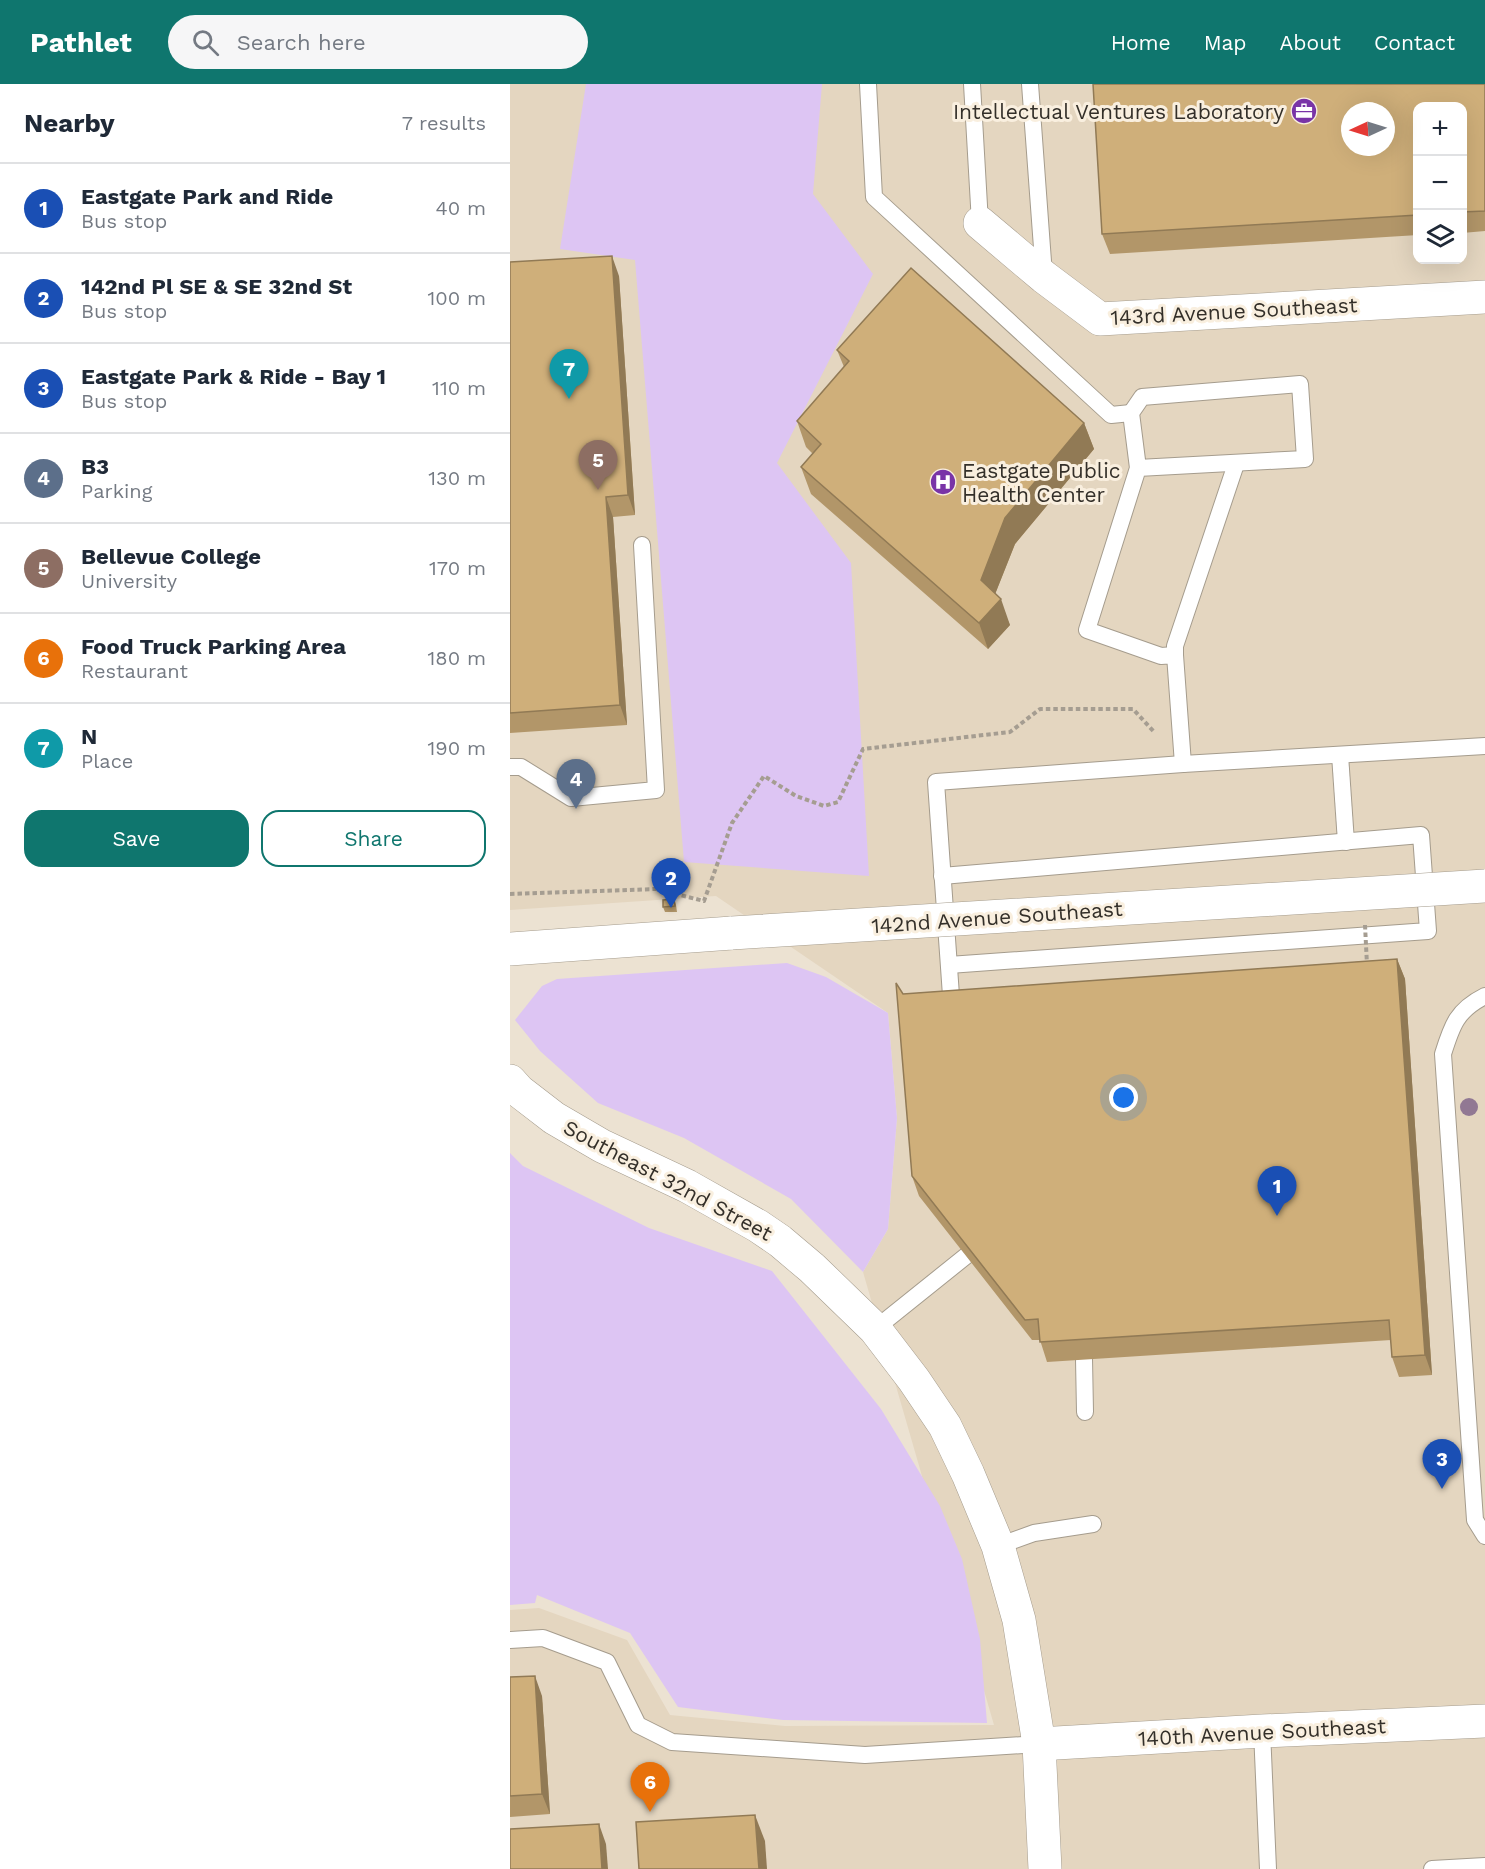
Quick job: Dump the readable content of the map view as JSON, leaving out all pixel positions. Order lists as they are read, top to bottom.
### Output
{
  "streets": {
    "street": [
      "143rd Avenue Southeast",
      "142nd Avenue Southeast",
      "Southeast 32nd Street",
      "140th Avenue Southeast"
    ]
  },
  "crossings": [
    ["Southeast 32nd Street", "140th Avenue Southeast"]
  ],
  "places": {
    "office": ["Intellectual Ventures Laboratory"],
    "hospital": ["Eastgate Public Health Center"]
  },
  "north": "left",
  "page": {
    "header": "Pathlet",
    "search": "Search here",
    "nav": [
      "Home",
      "Map",
      "About",
      "Contact"
    ],
    "heading": ["Nearby", "7 results"],
    "map_buttons": ["+", "−"],
    "list": [
      {
        "mark": "1",
        "name": "Eastgate Park and Ride",
        "note": "Bus stop",
        "value": "40 m"
      },
      {
        "mark": "2",
        "name": "142nd Pl SE & SE 32nd St",
        "note": "Bus stop",
        "value": "100 m"
      },
      {
        "mark": "3",
        "name": "Eastgate Park & Ride - Bay 1",
        "note": "Bus stop",
        "value": "110 m"
      },
      {
        "mark": "4",
        "name": "B3",
        "note": "Parking",
        "value": "130 m"
      },
      {
        "mark": "5",
        "name": "Bellevue College",
        "note": "University",
        "value": "170 m"
      },
      {
        "mark": "6",
        "name": "Food Truck Parking Area",
        "note": "Restaurant",
        "value": "180 m"
      },
      {
        "mark": "7",
        "name": "N",
        "note": "Place",
        "value": "190 m"
      }
    ],
    "pins": [
      "7",
      "5",
      "4",
      "2",
      "1",
      "3",
      "6"
    ],
    "buttons": ["Save", "Share"]
  }
}
